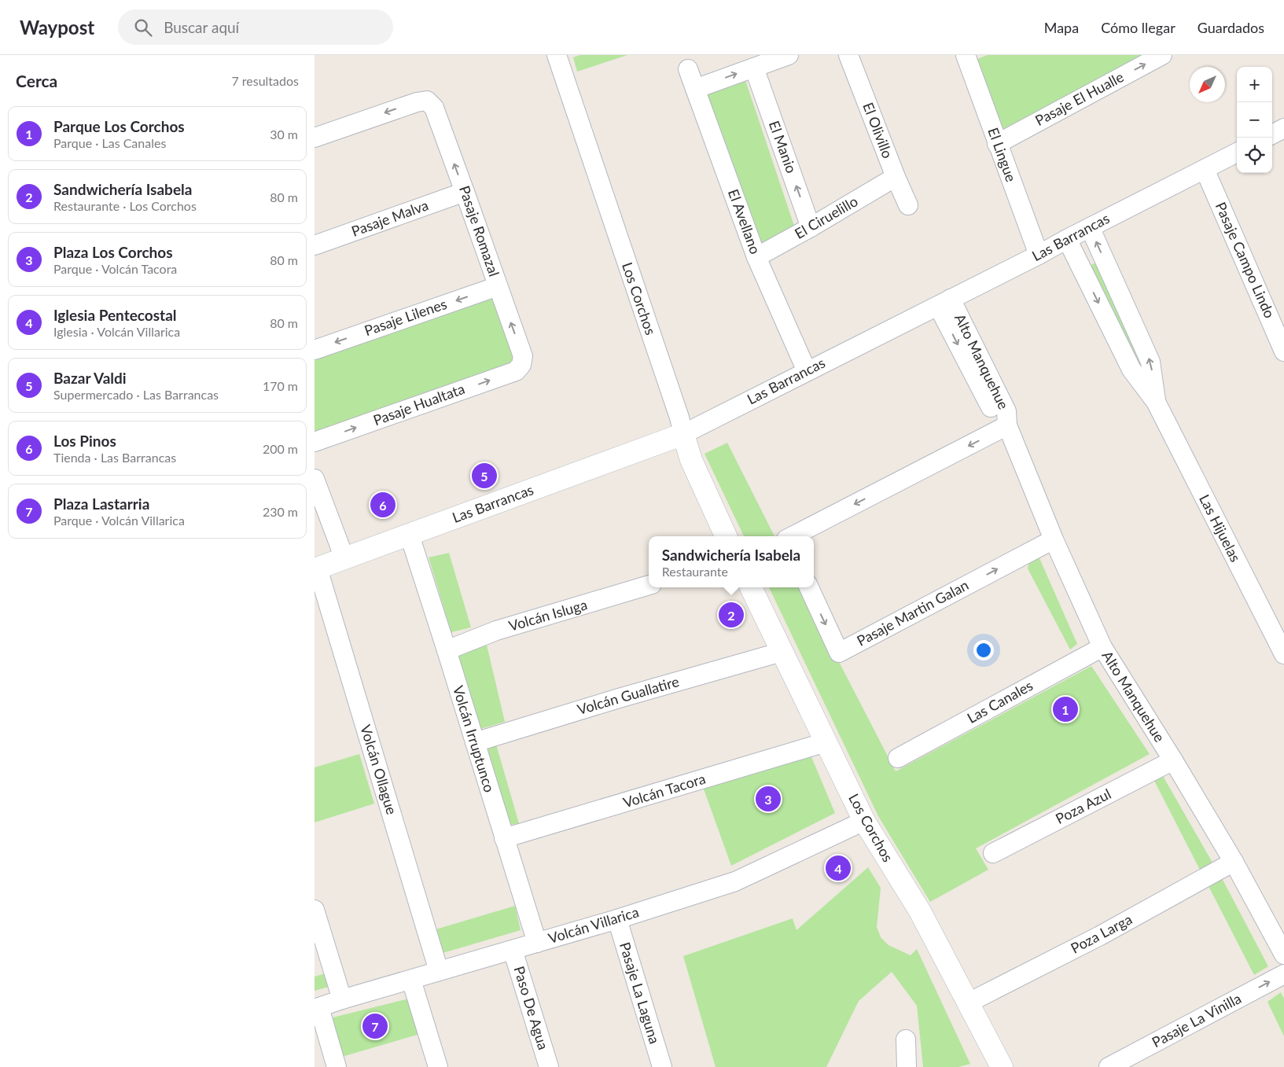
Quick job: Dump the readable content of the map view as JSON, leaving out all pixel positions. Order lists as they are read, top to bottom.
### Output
{
  "streets": {
    "street": [
      "Pasaje El Hualle",
      "El Olivillo",
      "El Manio",
      "El Lingue",
      "El Ciruelillo",
      "Pasaje Malva",
      "El Avellano",
      "Pasaje Romazal",
      "Las Barrancas",
      "Pasaje Campo Lindo",
      "Los Corchos",
      "Pasaje Lilenes",
      "Alto Manquehue",
      "Pasaje Hualtata",
      "Las Hijuelas",
      "Pasaje Martin Galan",
      "Volcán Isluga",
      "Volcán Guallatire",
      "Las Canales",
      "Volcán Irruptunco",
      "Volcán Ollague",
      "Volcán Tacora",
      "Poza Azul",
      "Volcán Villarica",
      "Poza Larga",
      "Pasaje La Laguna",
      "Paso De Agua",
      "Pasaje La Vinilla"
    ]
  },
  "crossings": [
    ["Pasaje El Hualle", "El Lingue"],
    ["El Olivillo", "El Ciruelillo"],
    ["El Manio", "El Ciruelillo"],
    ["El Lingue", "Las Barrancas"],
    ["El Ciruelillo", "El Avellano"],
    ["Pasaje Malva", "Pasaje Romazal"],
    ["El Avellano", "Las Barrancas"],
    ["Pasaje Romazal", "Pasaje Lilenes"],
    ["Pasaje Romazal", "Pasaje Hualtata"],
    ["Las Barrancas", "Pasaje Campo Lindo"],
    ["Las Barrancas", "Los Corchos"],
    ["Las Barrancas", "Alto Manquehue"],
    ["Las Barrancas", "Las Hijuelas"],
    ["Las Barrancas", "Volcán Irruptunco"],
    ["Las Barrancas", "Volcán Ollague"],
    ["Los Corchos", "Volcán Guallatire"],
    ["Los Corchos", "Volcán Tacora"],
    ["Los Corchos", "Volcán Villarica"],
    ["Los Corchos", "Poza Larga"],
    ["Alto Manquehue", "Pasaje Martin Galan"],
    ["Alto Manquehue", "Las Canales"],
    ["Alto Manquehue", "Poza Azul"],
    ["Alto Manquehue", "Poza Larga"],
    ["Volcán Isluga", "Volcán Irruptunco"],
    ["Volcán Guallatire", "Volcán Irruptunco"],
    ["Volcán Irruptunco", "Volcán Tacora"],
    ["Volcán Irruptunco", "Volcán Villarica"],
    ["Volcán Ollague", "Volcán Villarica"],
    ["Volcán Villarica", "Pasaje La Laguna"],
    ["Volcán Villarica", "Paso De Agua"]
  ],
  "one_way": [
    "Pasaje El Hualle",
    "El Manio",
    "Pasaje Lilenes",
    "Pasaje Hualtata",
    "Pasaje La Vinilla"
  ],
  "north": "bottom left",
  "page": {
    "header": "Waypost",
    "search": "Buscar aquí",
    "nav": ["Mapa", "Cómo llegar", "Guardados"],
    "heading": ["Cerca", "7 resultados"],
    "map_buttons": ["+", "−"],
    "list": [
      {
        "mark": "1",
        "name": "Parque Los Corchos",
        "note": "Parque · Las Canales",
        "value": "30 m"
      },
      {
        "mark": "2",
        "name": "Sandwichería Isabela",
        "note": "Restaurante · Los Corchos",
        "value": "80 m"
      },
      {
        "mark": "3",
        "name": "Plaza Los Corchos",
        "note": "Parque · Volcán Tacora",
        "value": "80 m"
      },
      {
        "mark": "4",
        "name": "Iglesia Pentecostal",
        "note": "Iglesia · Volcán Villarica",
        "value": "80 m"
      },
      {
        "mark": "5",
        "name": "Bazar Valdi",
        "note": "Supermercado · Las Barrancas",
        "value": "170 m"
      },
      {
        "mark": "6",
        "name": "Los Pinos",
        "note": "Tienda · Las Barrancas",
        "value": "200 m"
      },
      {
        "mark": "7",
        "name": "Plaza Lastarria",
        "note": "Parque · Volcán Villarica",
        "value": "230 m"
      }
    ],
    "pins": [
      "5",
      "6",
      "2",
      "1",
      "3",
      "4",
      "7"
    ],
    "popup": ["Sandwichería Isabela", "Restaurante"]
  }
}
